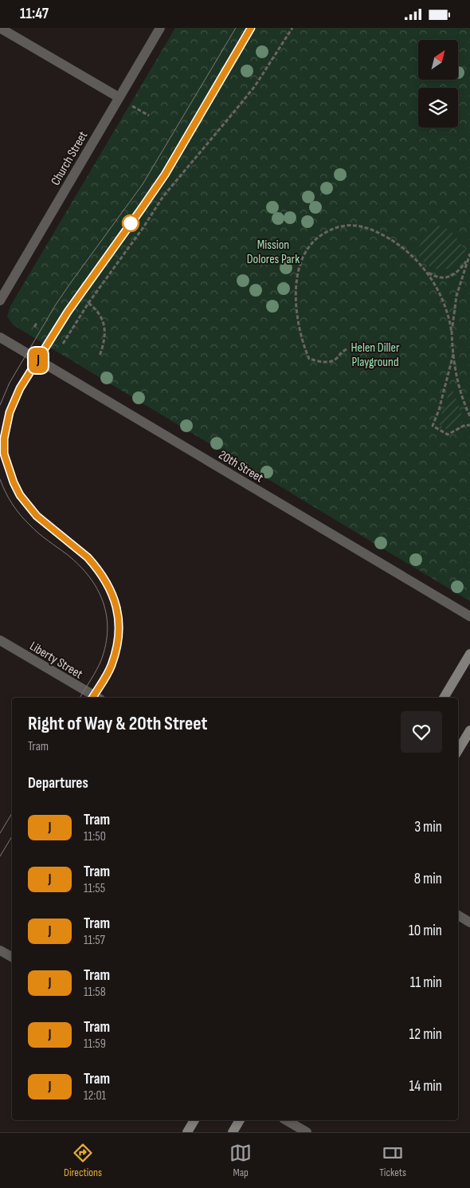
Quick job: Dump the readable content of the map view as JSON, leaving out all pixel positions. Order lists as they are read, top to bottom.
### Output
{
  "streets": {
    "street": ["Church Street", "20th Street", "Liberty Street"]
  },
  "parks": ["Mission Dolores Park", "Helen Diller Playground"],
  "lines": ["tram line J"],
  "north": "top right",
  "page": {
    "status": "11:47",
    "on_map": "J",
    "heading": [
      ["Right of Way & 20th Street", "Tram"],
      "Departures"
    ],
    "list": [
      {
        "mark": "J",
        "name": "Tram",
        "note": "11:50",
        "value": "3 min"
      },
      {
        "mark": "J",
        "name": "Tram",
        "note": "11:55",
        "value": "8 min"
      },
      {
        "mark": "J",
        "name": "Tram",
        "note": "11:57",
        "value": "10 min"
      },
      {
        "mark": "J",
        "name": "Tram",
        "note": "11:58",
        "value": "11 min"
      },
      {
        "mark": "J",
        "name": "Tram",
        "note": "11:59",
        "value": "12 min"
      },
      {
        "mark": "J",
        "name": "Tram",
        "note": "12:01",
        "value": "14 min"
      }
    ],
    "tabs": ["Directions", "Map", "Tickets"]
  }
}
